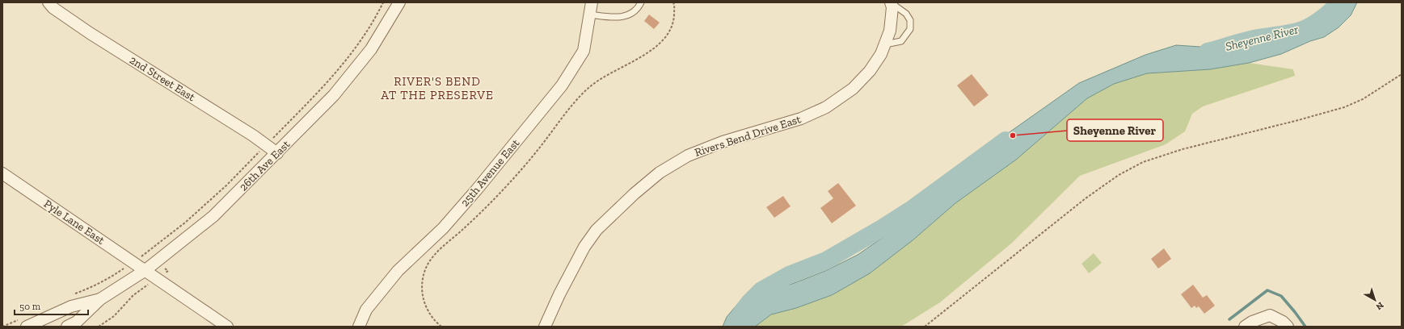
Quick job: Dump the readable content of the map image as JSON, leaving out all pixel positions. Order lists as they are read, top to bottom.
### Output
{
  "streets": {
    "street": [
      "2nd Street East",
      "Rivers Bend Drive East",
      "26th Ave East",
      "25th Avenue East",
      "Pyle Lane East"
    ]
  },
  "crossings": [
    ["2nd Street East", "26th Ave East"],
    ["26th Ave East", "Pyle Lane East"]
  ],
  "districts": ["RIVER'S BEND AT THE PRESERVE"],
  "water": ["Sheyenne River"],
  "places": ["Sheyenne River"],
  "scale_bar": "50 m",
  "north": "bottom right"
}
